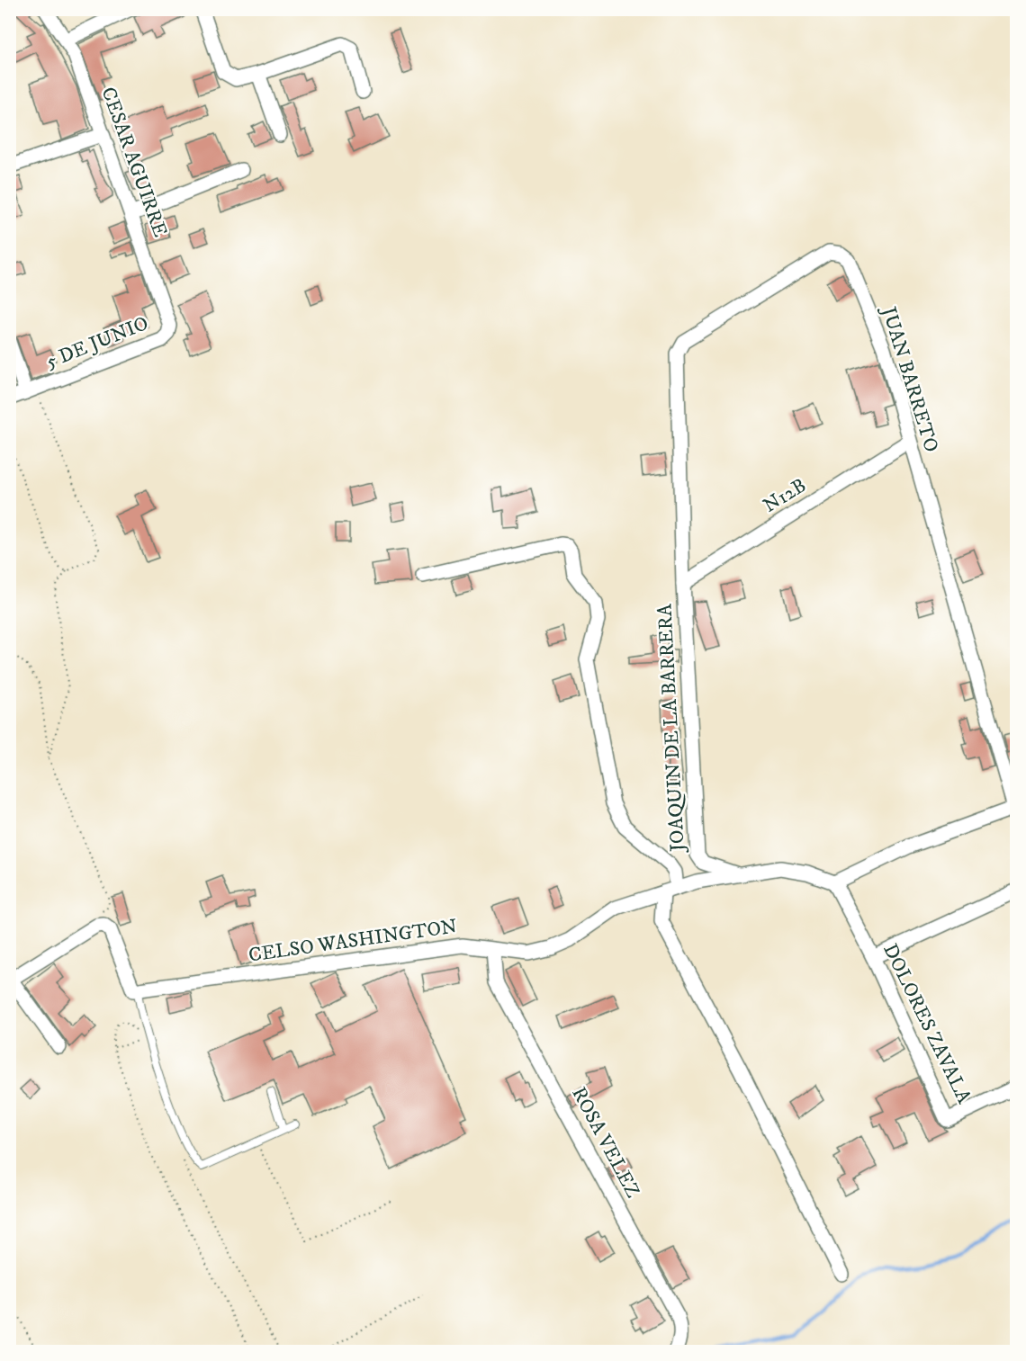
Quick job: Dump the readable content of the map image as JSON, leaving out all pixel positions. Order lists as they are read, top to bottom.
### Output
{
  "streets": {
    "street": [
      "CESAR AGUIRRE",
      "5 DE JUNIO",
      "JUAN BARRETO",
      "N12B",
      "JOAQUIN DE LA BARRERA",
      "CELSO WASHINGTON",
      "DOLORES ZAVALA",
      "ROSA VELEZ"
    ]
  },
  "crossings": [
    ["CESAR AGUIRRE", "5 DE JUNIO"],
    ["JUAN BARRETO", "N12B"],
    ["JUAN BARRETO", "JOAQUIN DE LA BARRERA"],
    ["N12B", "JOAQUIN DE LA BARRERA"],
    ["JOAQUIN DE LA BARRERA", "CELSO WASHINGTON"],
    ["CELSO WASHINGTON", "DOLORES ZAVALA"],
    ["CELSO WASHINGTON", "ROSA VELEZ"]
  ]
}
